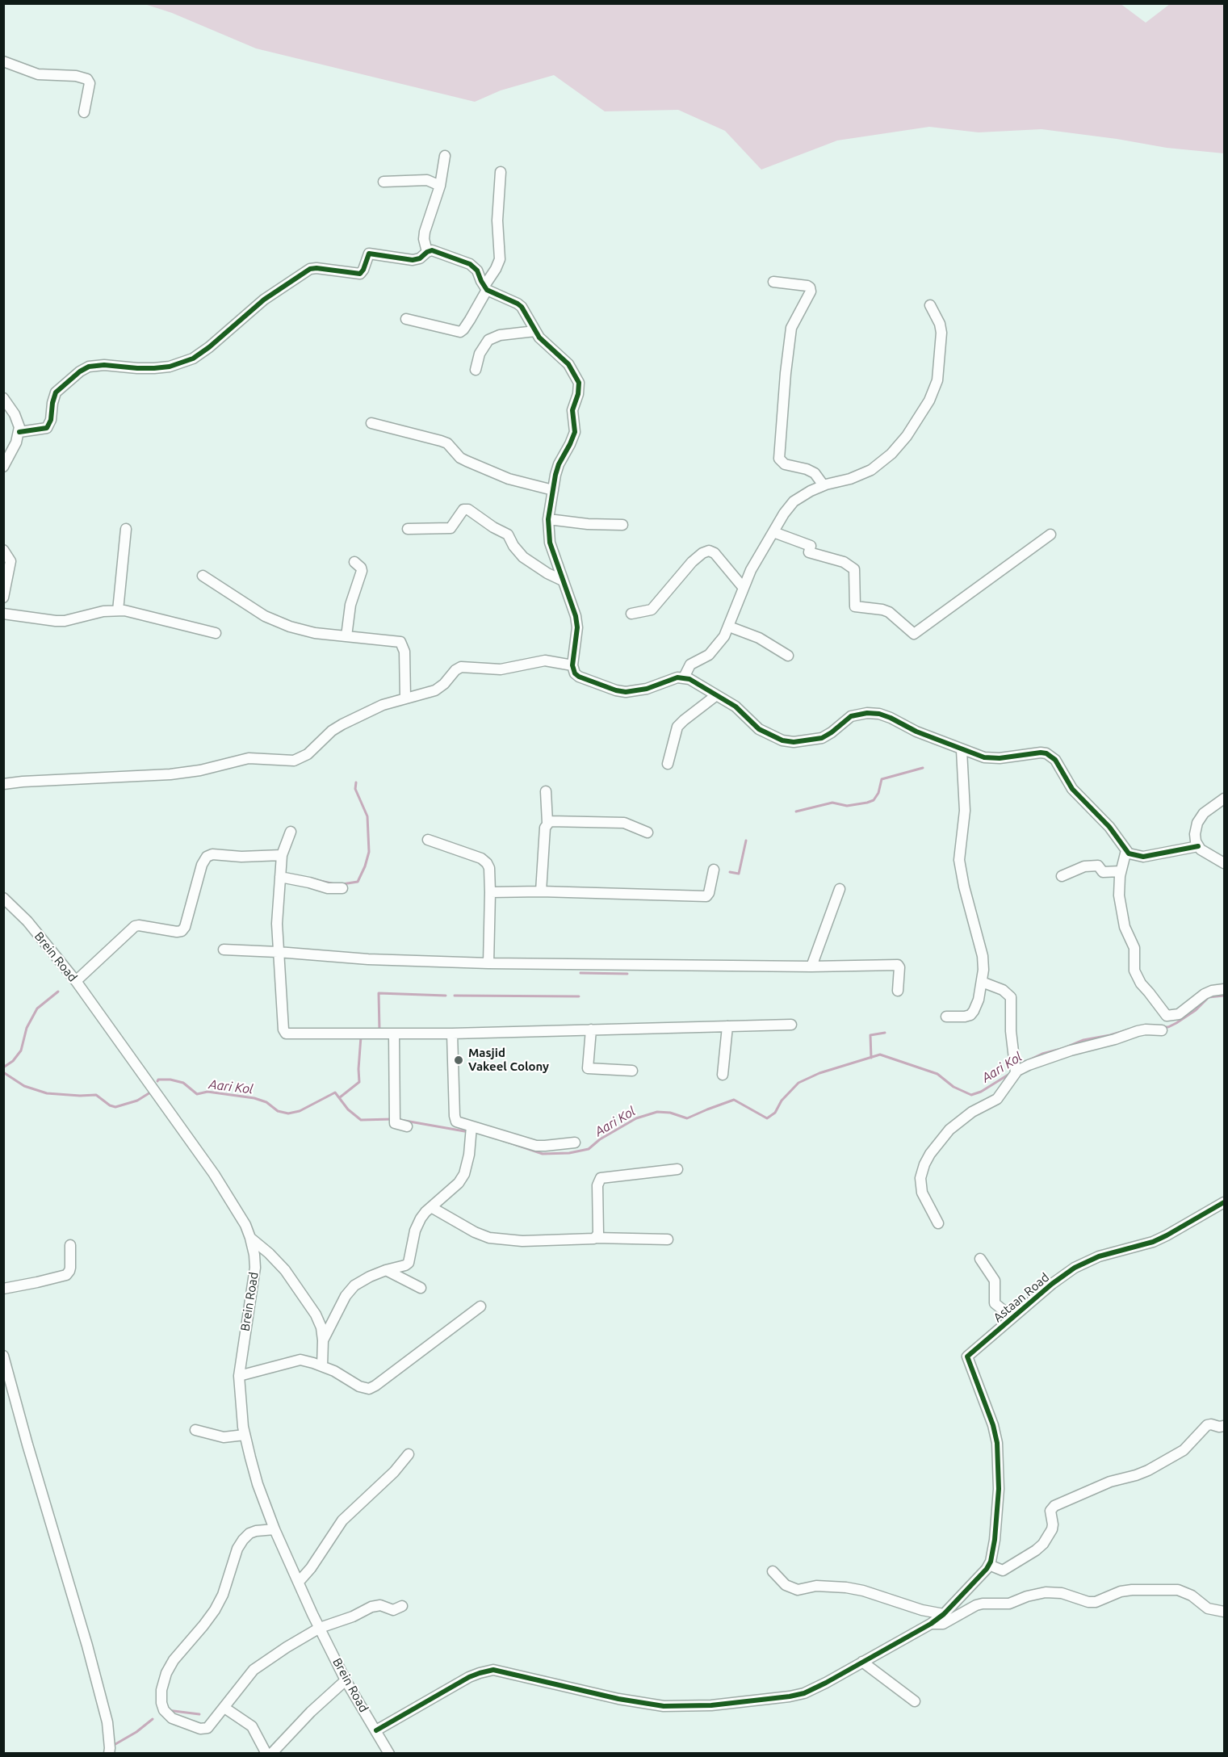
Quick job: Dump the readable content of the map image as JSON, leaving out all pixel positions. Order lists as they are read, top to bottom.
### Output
{
  "streets": {
    "street": ["Brein Road", "Astaan Road"]
  },
  "water": ["Aari Kol"],
  "places": ["Masjid Vakeel Colony"]
}
